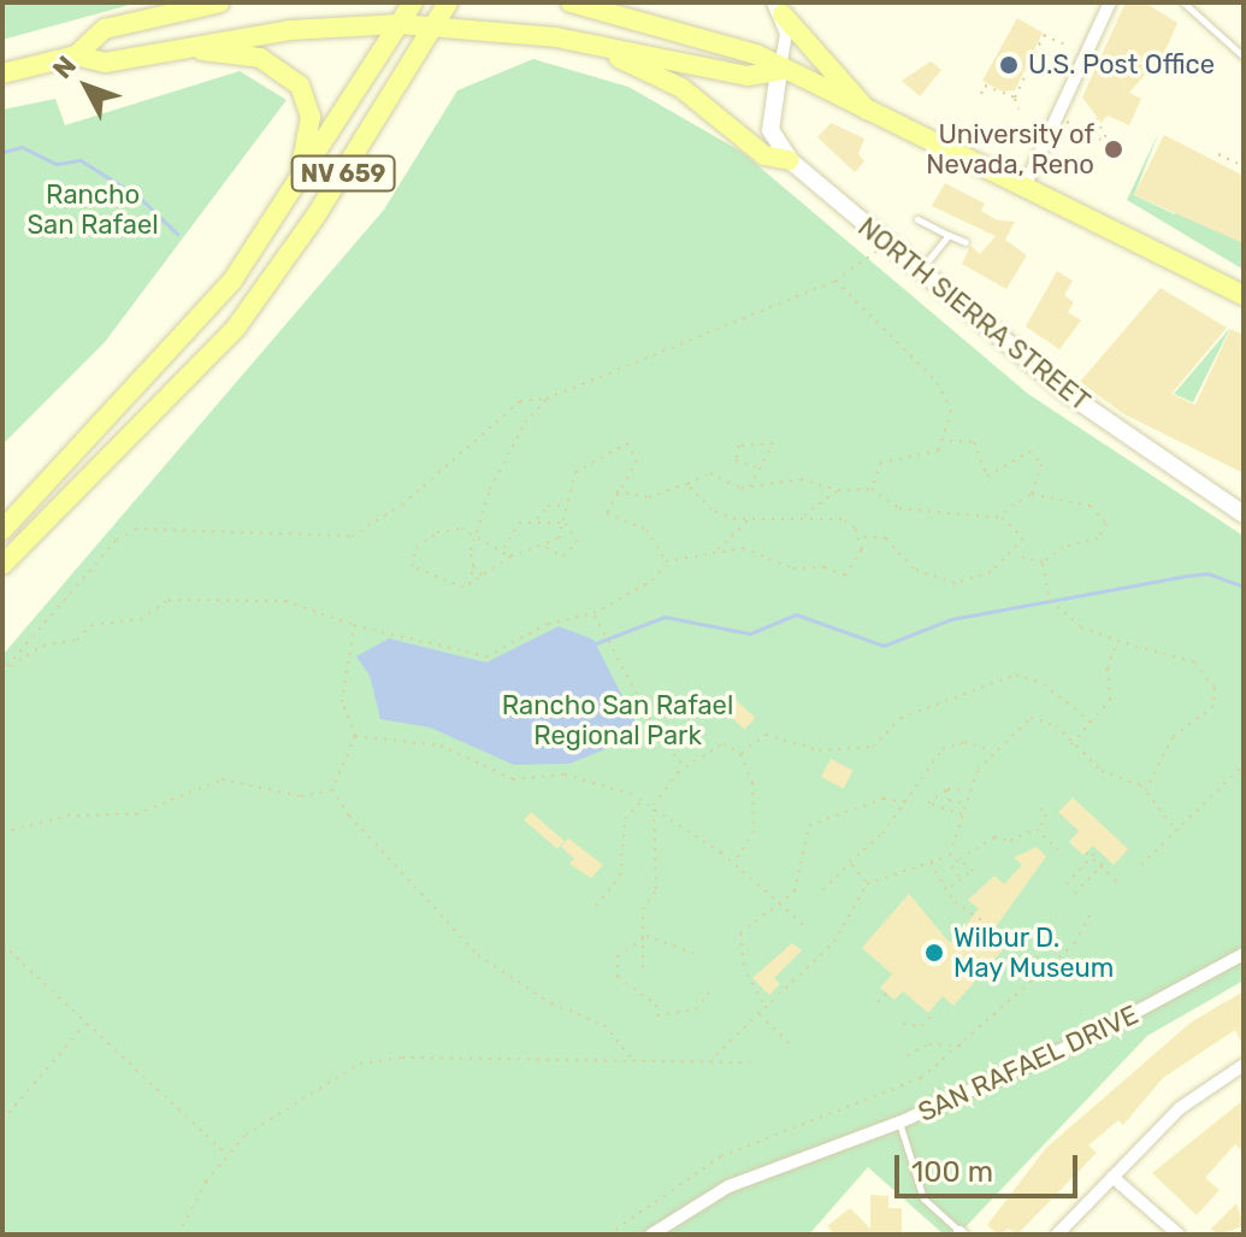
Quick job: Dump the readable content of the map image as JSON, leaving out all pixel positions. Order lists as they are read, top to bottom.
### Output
{
  "streets": {
    "main road": ["NV 659", "NORTH SIERRA STREET"],
    "street": ["SAN RAFAEL DRIVE"]
  },
  "parks": ["Rancho San Rafael", "Rancho San Rafael Regional Park"],
  "places": ["U.S. Post Office", "University of Nevada, Reno", "Wilbur D. May Museum"],
  "scale_bar": "100 m",
  "north": "top left"
}
